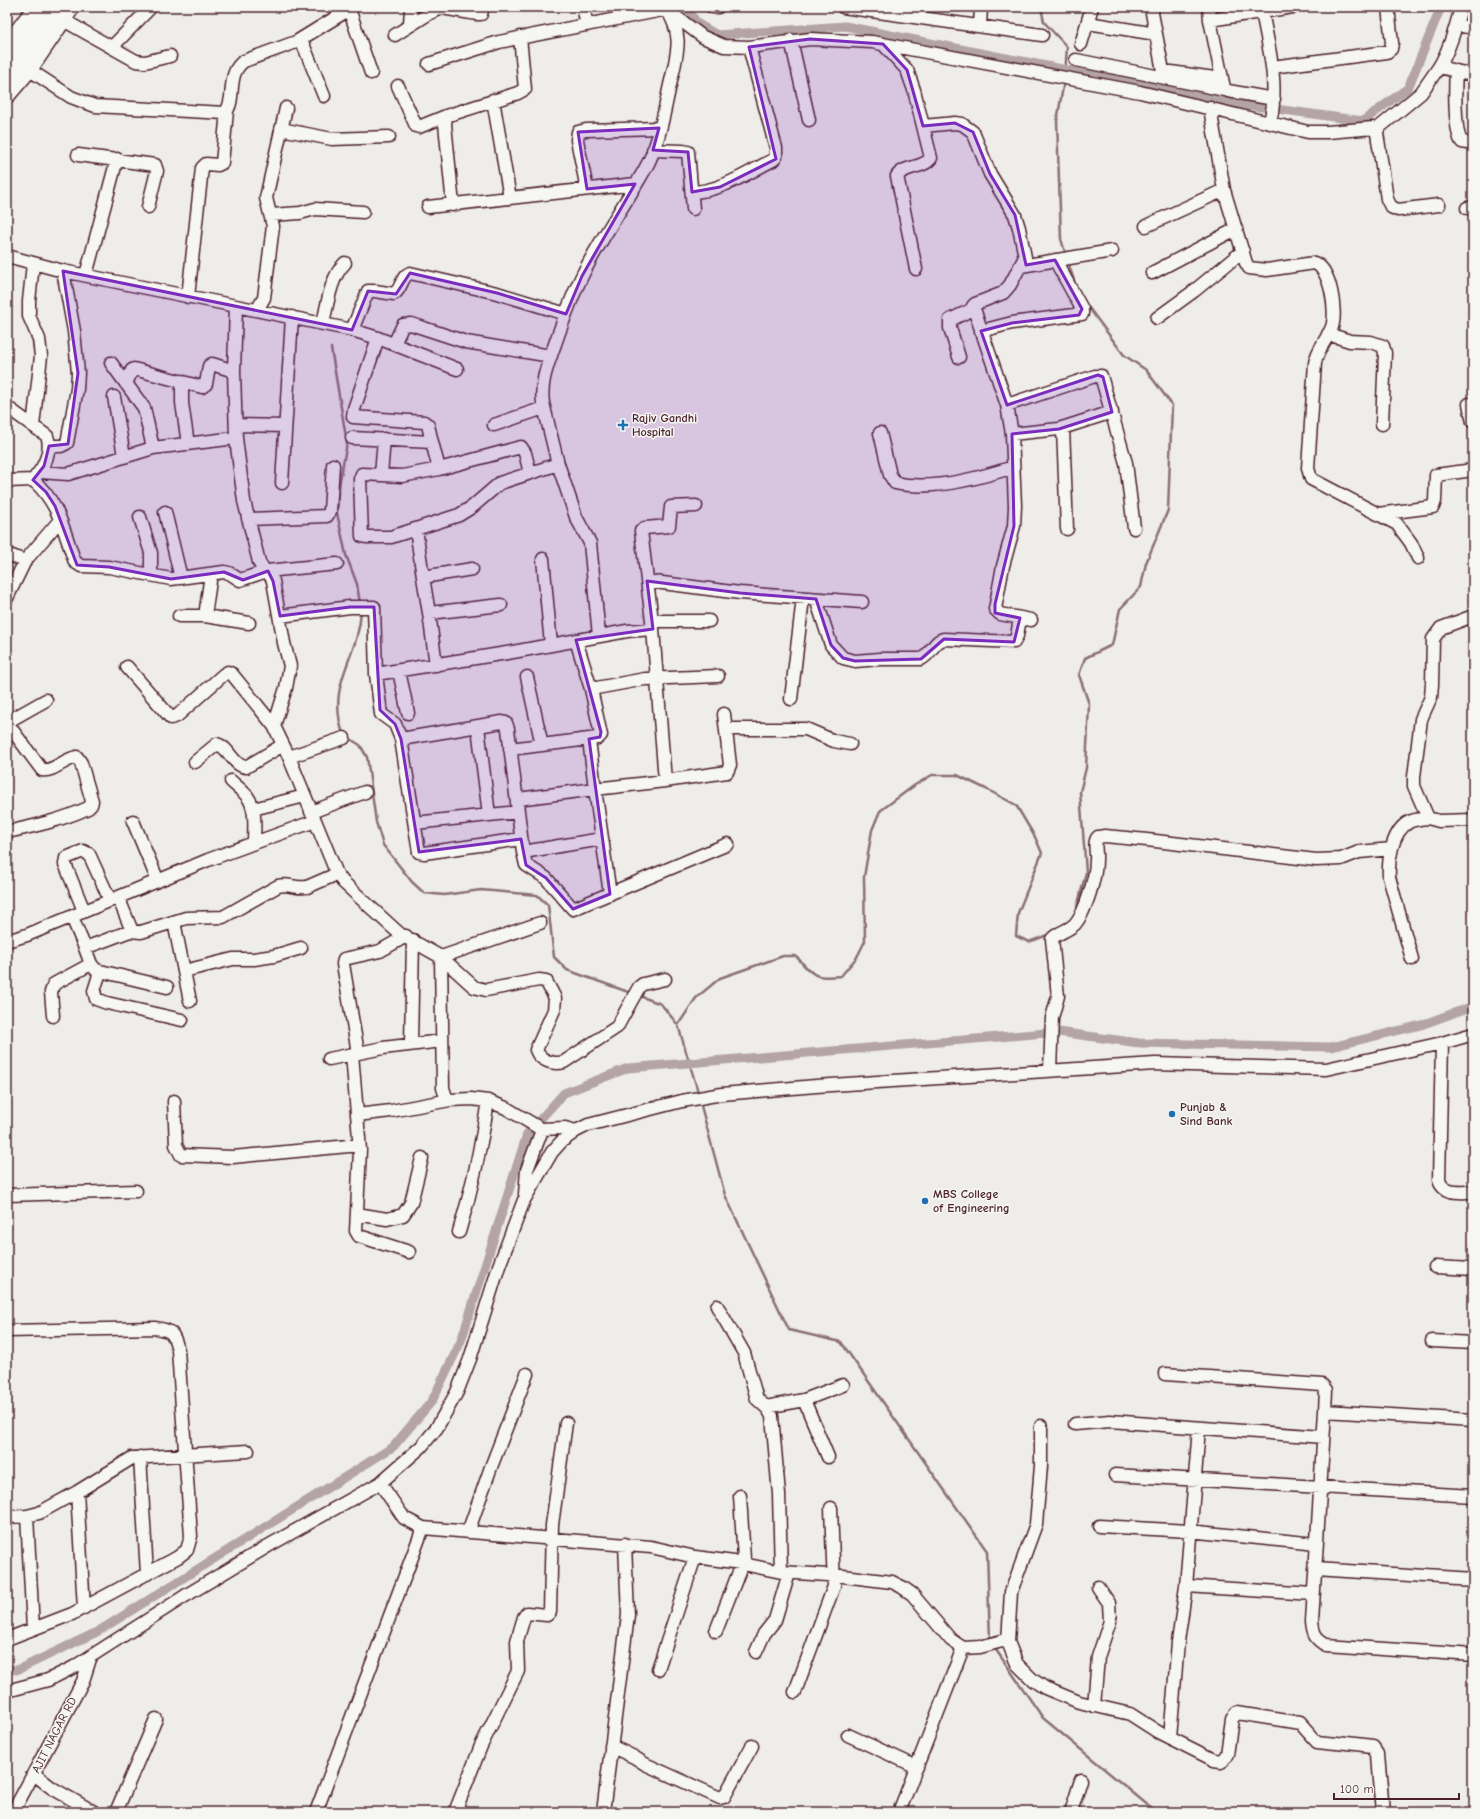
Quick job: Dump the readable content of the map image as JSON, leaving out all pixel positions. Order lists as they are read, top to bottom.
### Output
{
  "streets": {
    "street": ["AJIT NAGAR RD"]
  },
  "places": {
    "health": ["Rajiv Gandhi Hospital"],
    "other": ["Punjab & Sind Bank", "MBS College of Engineering"]
  },
  "scale_bar": "100 m"
}
